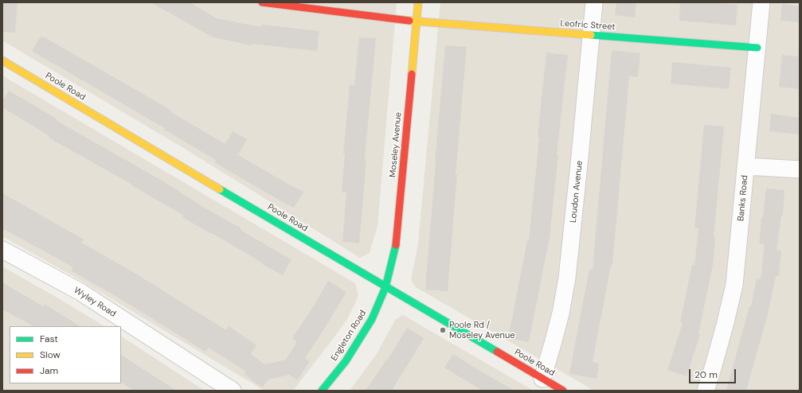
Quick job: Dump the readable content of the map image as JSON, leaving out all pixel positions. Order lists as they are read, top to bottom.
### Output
{
  "streets": {
    "street": [
      "Leofric Street",
      "Poole Road",
      "Moseley Avenue",
      "Loudon Avenue",
      "Banks Road",
      "Wyley Road",
      "Engleton Road"
    ]
  },
  "crossings": [
    ["Leofric Street", "Moseley Avenue"],
    ["Leofric Street", "Loudon Avenue"],
    ["Leofric Street", "Banks Road"],
    ["Poole Road", "Moseley Avenue"],
    ["Poole Road", "Loudon Avenue"],
    ["Poole Road", "Engleton Road"],
    ["Moseley Avenue", "Engleton Road"]
  ],
  "places": ["Poole Rd / Moseley Avenue"],
  "legend": ["Fast", "Slow", "Jam"],
  "scale_bar": "20 m"
}
